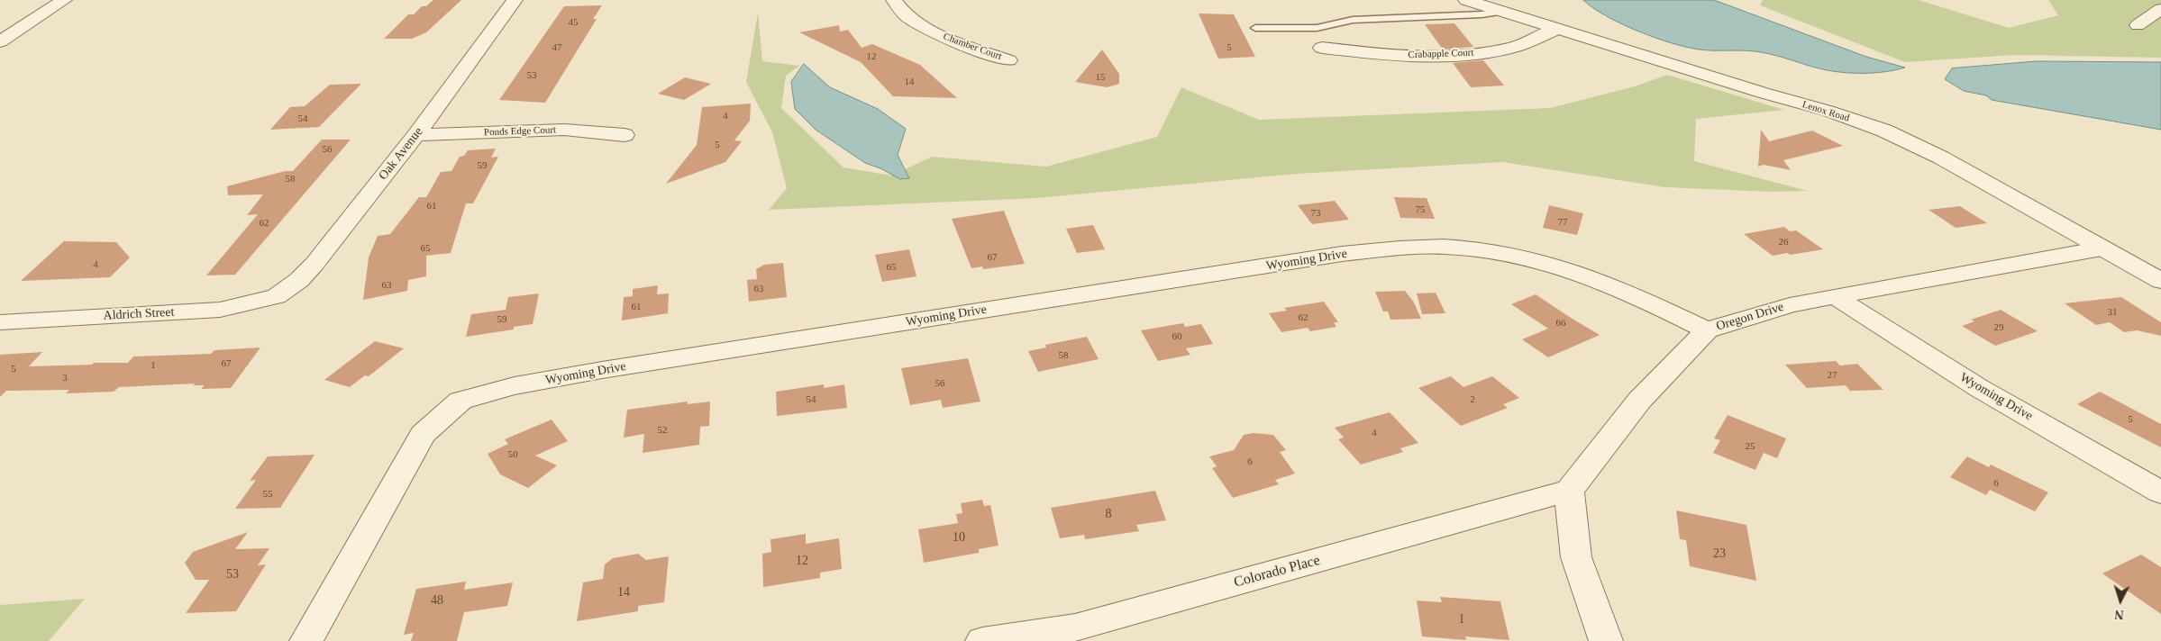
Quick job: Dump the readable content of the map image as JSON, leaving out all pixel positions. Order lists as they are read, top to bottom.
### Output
{
  "streets": {
    "street": [
      "Chamber Court",
      "Crabapple Court",
      "Lenox Road",
      "Ponds Edge Court",
      "Oak Avenue",
      "Wyoming Drive",
      "Aldrich Street",
      "Oregon Drive",
      "Colorado Place"
    ]
  },
  "crossings": [
    ["Crabapple Court", "Lenox Road"],
    ["Lenox Road", "Oregon Drive"],
    ["Ponds Edge Court", "Oak Avenue"],
    ["Oak Avenue", "Aldrich Street"],
    ["Wyoming Drive", "Oregon Drive"],
    ["Oregon Drive", "Colorado Place"]
  ],
  "house_numbers": [
    "45",
    "47",
    "5",
    "12",
    "53",
    "15",
    "14",
    "4",
    "54",
    "5",
    "56",
    "59",
    "58",
    "61",
    "75",
    "73",
    "77",
    "62",
    "26",
    "65",
    "67",
    "4",
    "65",
    "63",
    "63",
    "61",
    "31",
    "62",
    "59",
    "66",
    "29",
    "60",
    "58",
    "67",
    "1",
    "5",
    "27",
    "3",
    "56",
    "54",
    "2",
    "5",
    "52",
    "4",
    "25",
    "50",
    "6",
    "6",
    "55",
    "8",
    "10",
    "23",
    "12",
    "53",
    "14",
    "48",
    "1"
  ],
  "north": "bottom"
}
